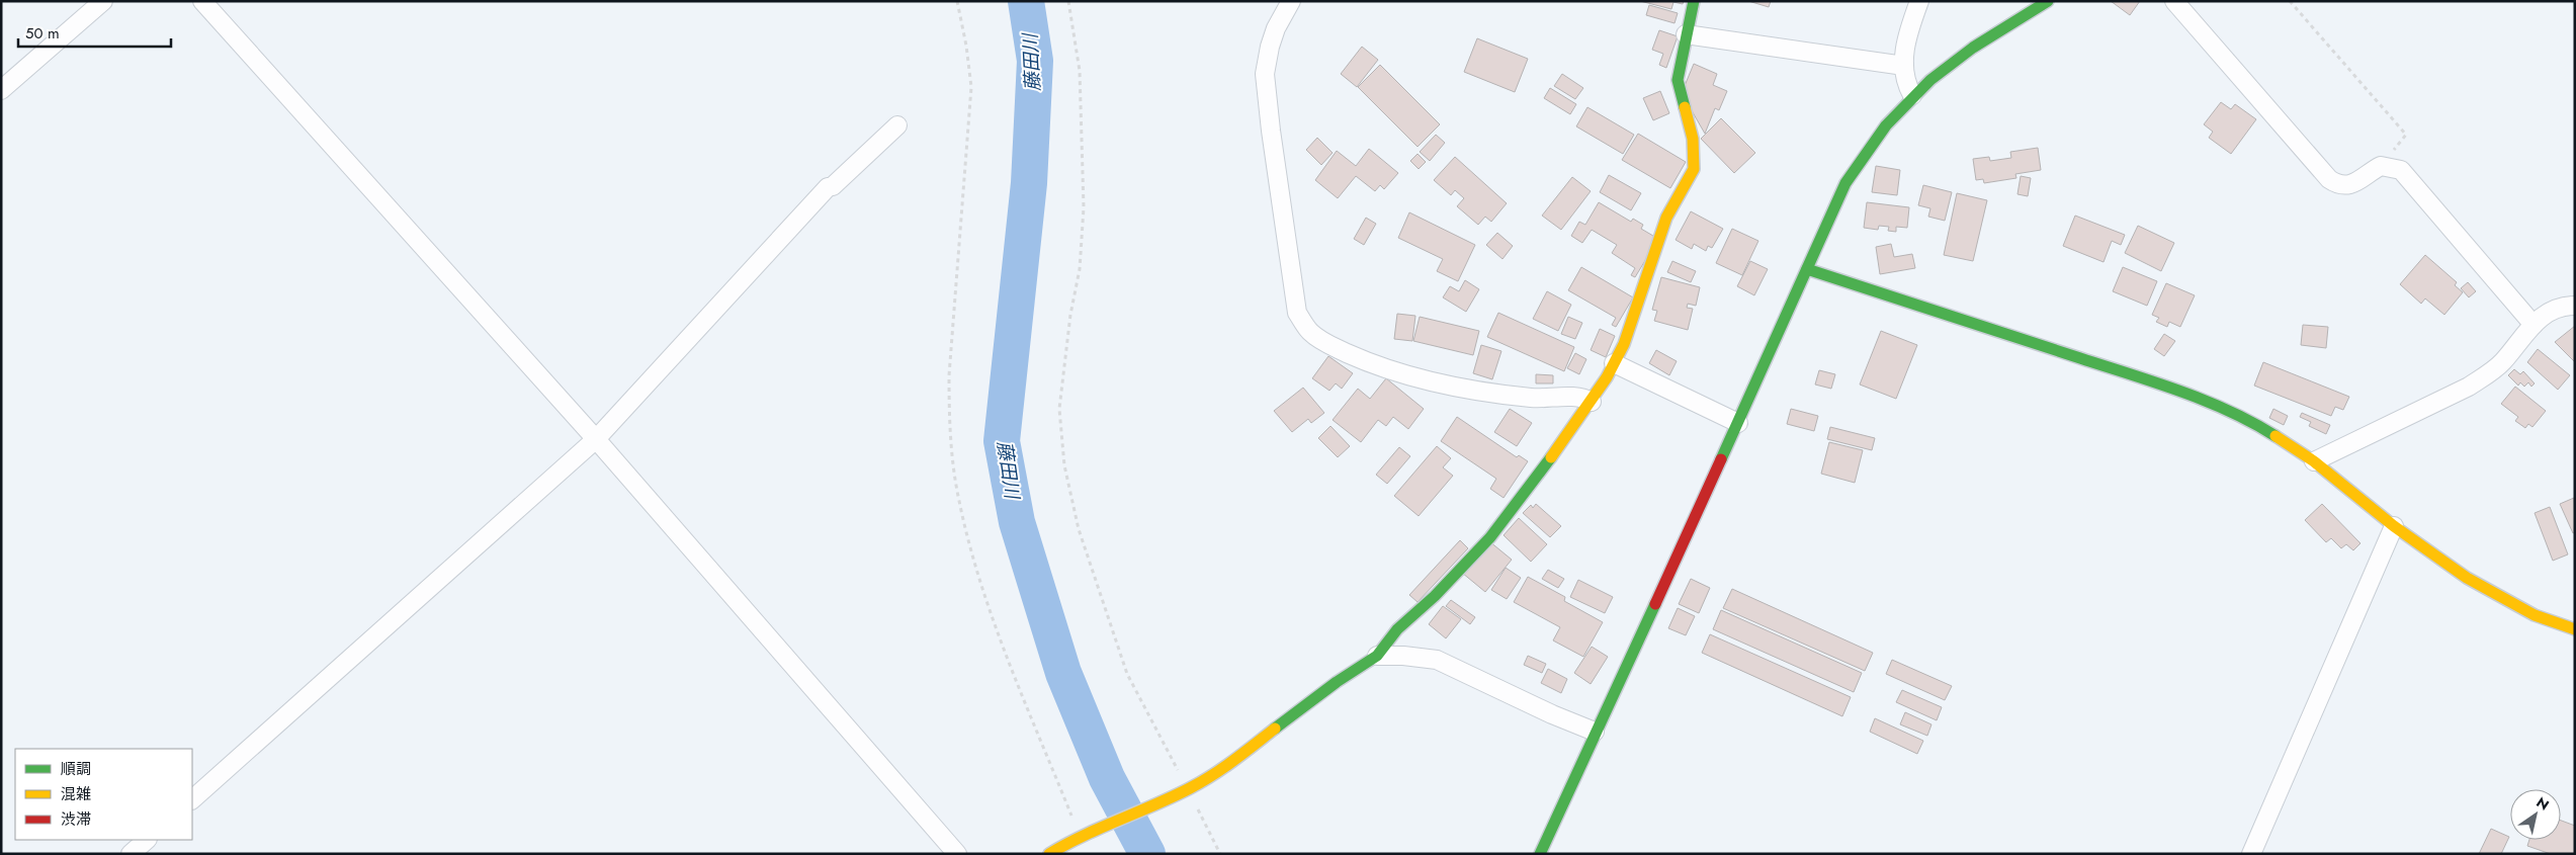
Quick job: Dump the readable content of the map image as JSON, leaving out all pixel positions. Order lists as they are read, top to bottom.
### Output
{
  "water": ["藤田川"],
  "legend": ["順調", "混雑", "渋滞"],
  "scale_bar": "50 m",
  "north": "top right"
}
